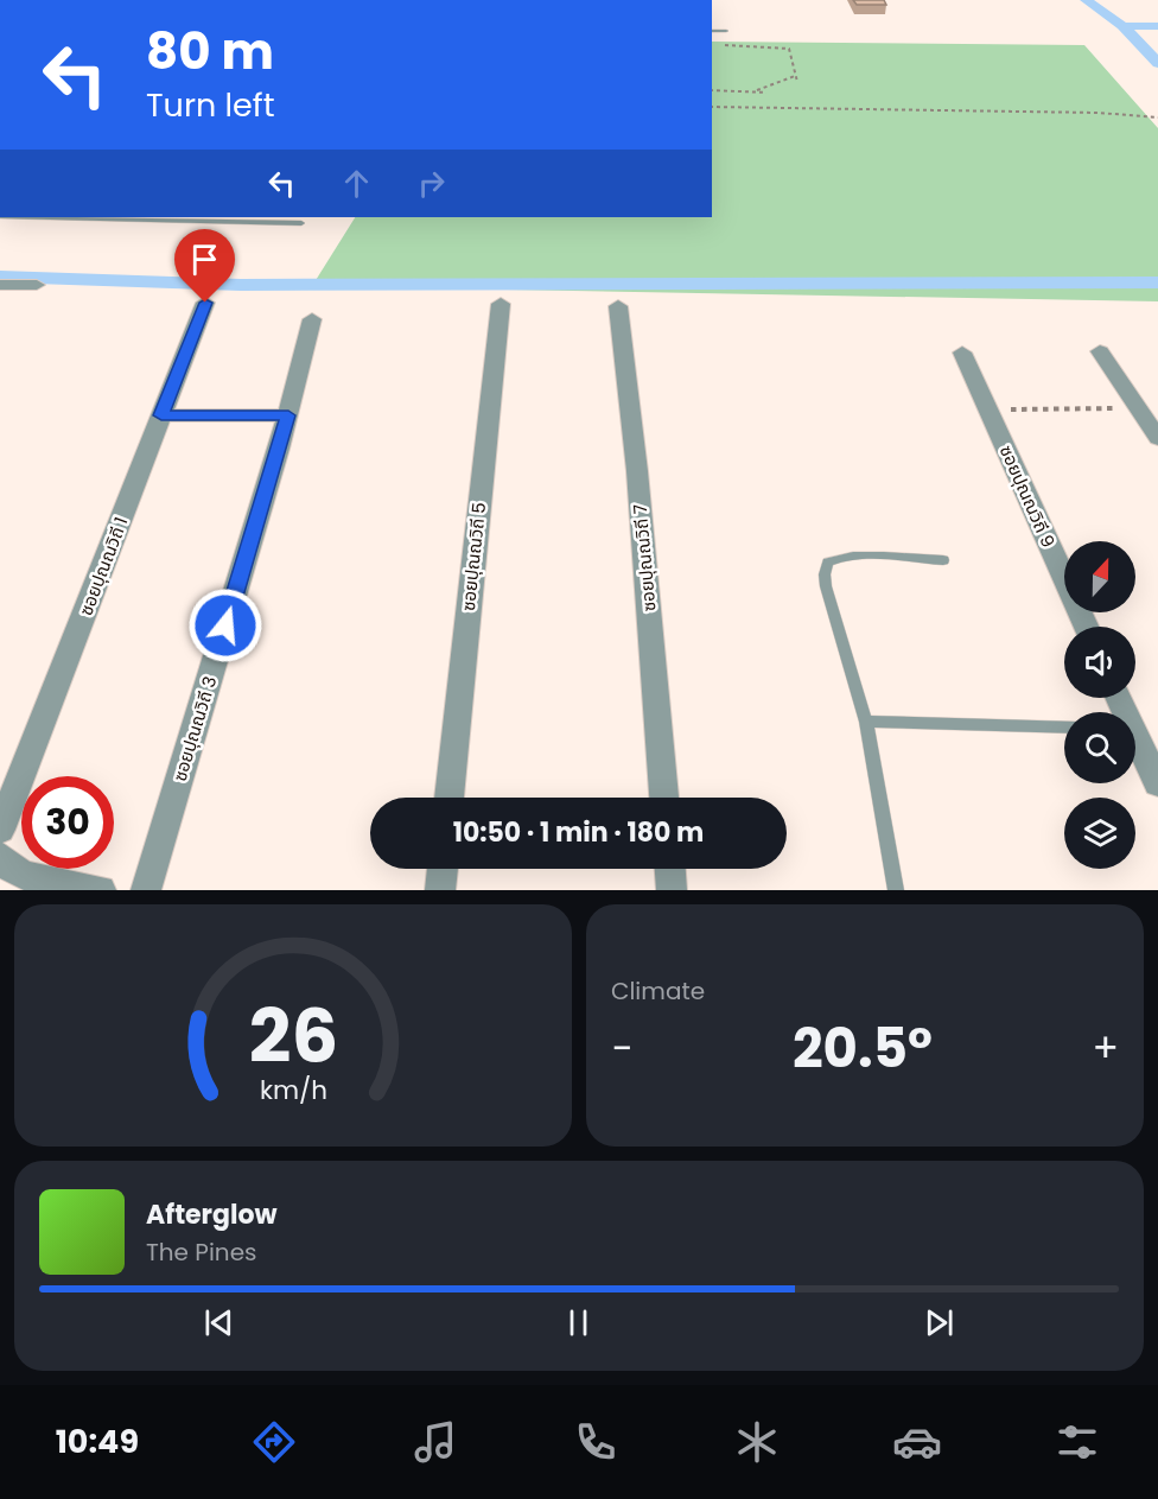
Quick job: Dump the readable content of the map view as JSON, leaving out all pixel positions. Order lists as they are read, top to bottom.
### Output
{
  "streets": {
    "street": [
      "ซอยปุณณวิถี 9",
      "ซอยปุณณวิถี 5",
      "ซอยปุณณวิถี 7",
      "ซอยปุณณวิถี 1",
      "ซอยปุณณวิถี 3"
    ]
  },
  "north": "top",
  "page": {
    "turn": ["80 m", "Turn left"],
    "limit": "30",
    "trip": "10:50 · 1 min · 180 m",
    "tile": "Climate",
    "heat": ["−", "20.5°", "+"],
    "song": ["Afterglow", "The Pines"],
    "tabs": "10:49",
    "gauge": ["26", "km/h"]
  }
}
